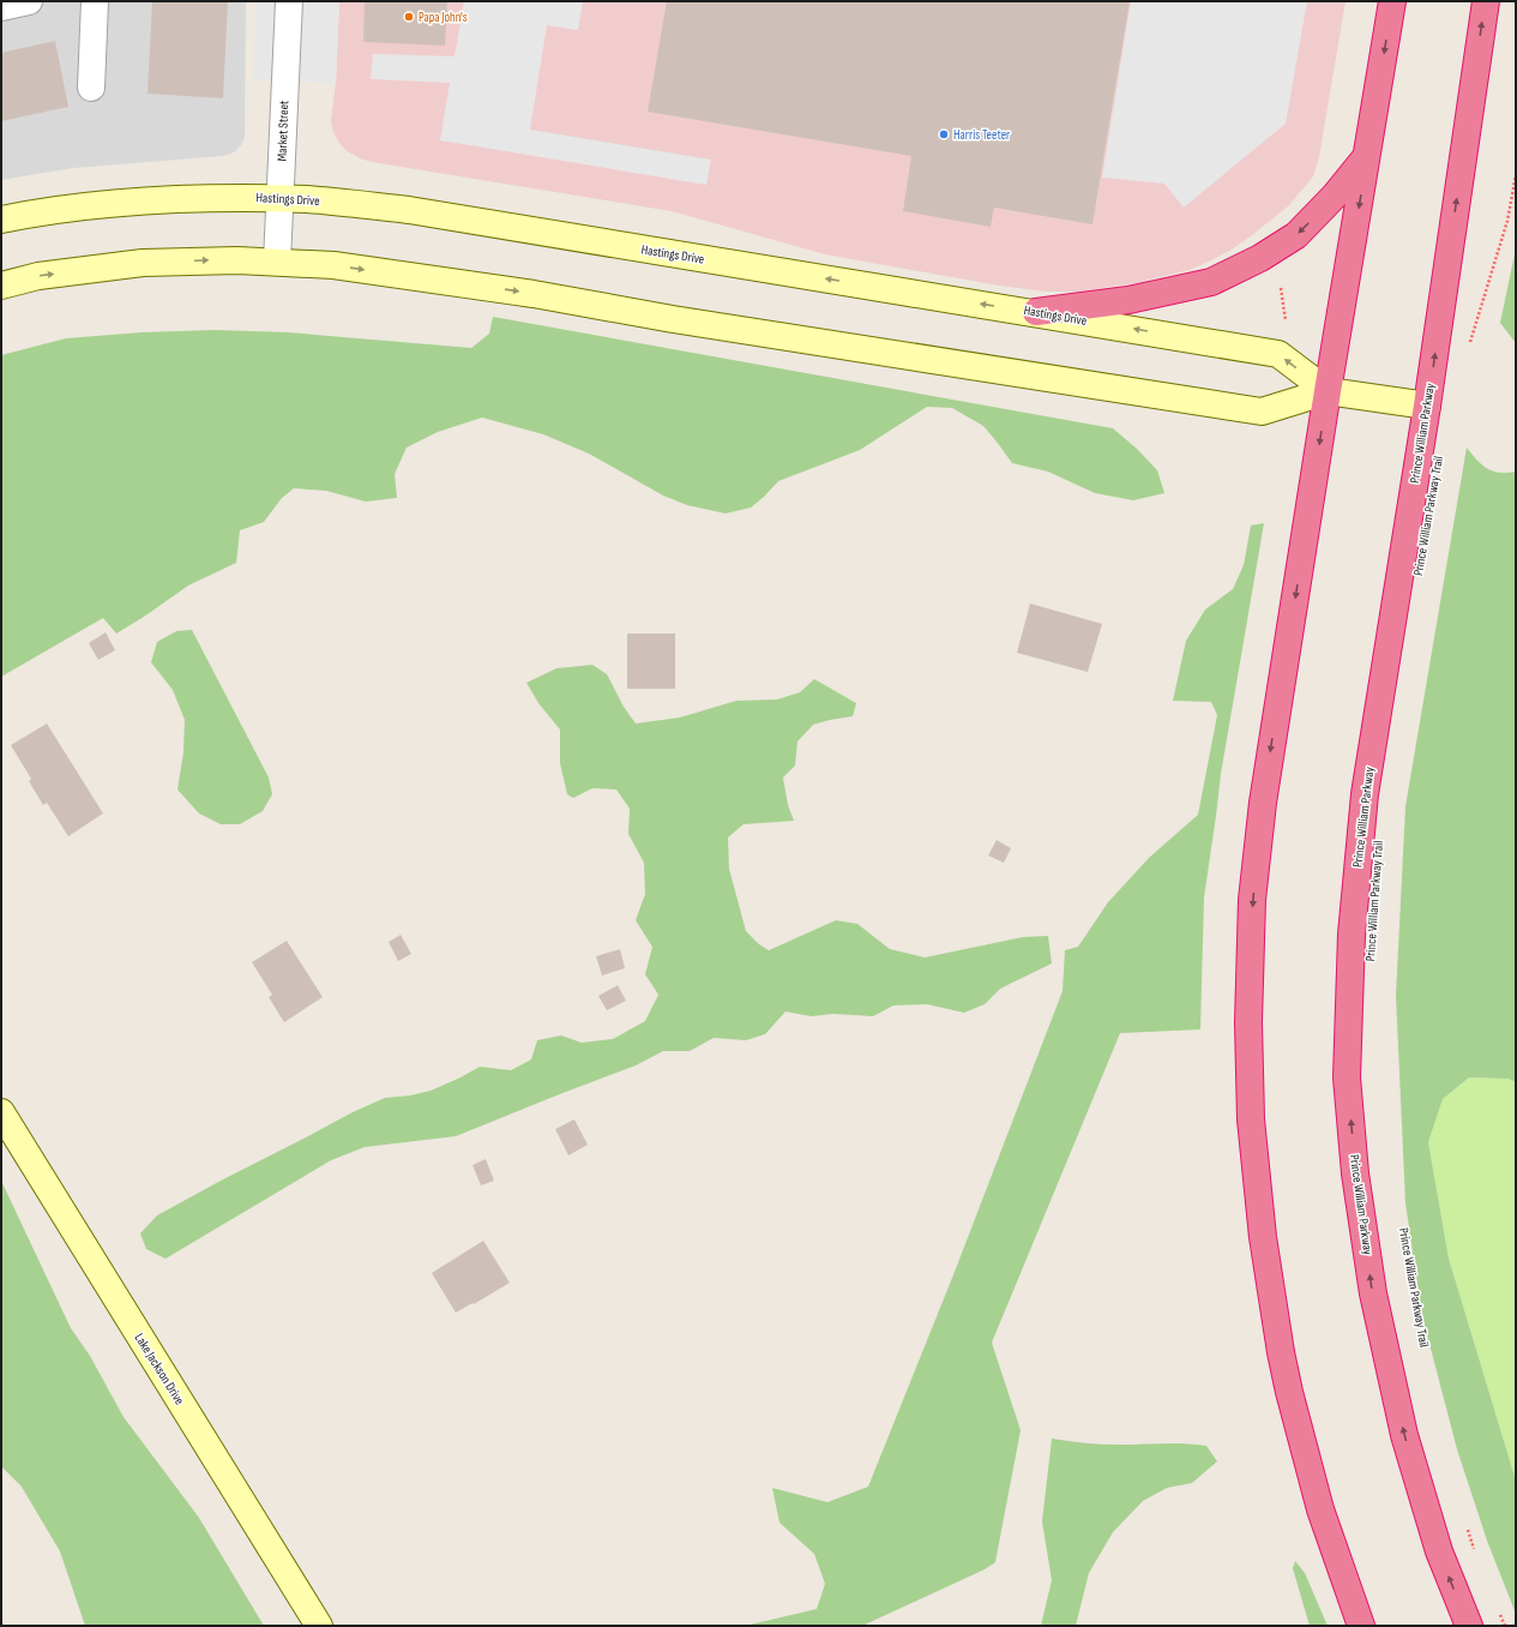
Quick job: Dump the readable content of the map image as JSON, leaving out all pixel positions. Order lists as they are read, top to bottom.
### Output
{
  "streets": {
    "highway": ["Prince William Parkway"],
    "street": ["Market Street", "Hastings Drive", "Lake Jackson Drive"]
  },
  "crossings": [
    ["Market Street", "Hastings Drive"],
    ["Hastings Drive", "Prince William Parkway"]
  ],
  "places": ["Papa John's", "Harris Teeter"]
}
